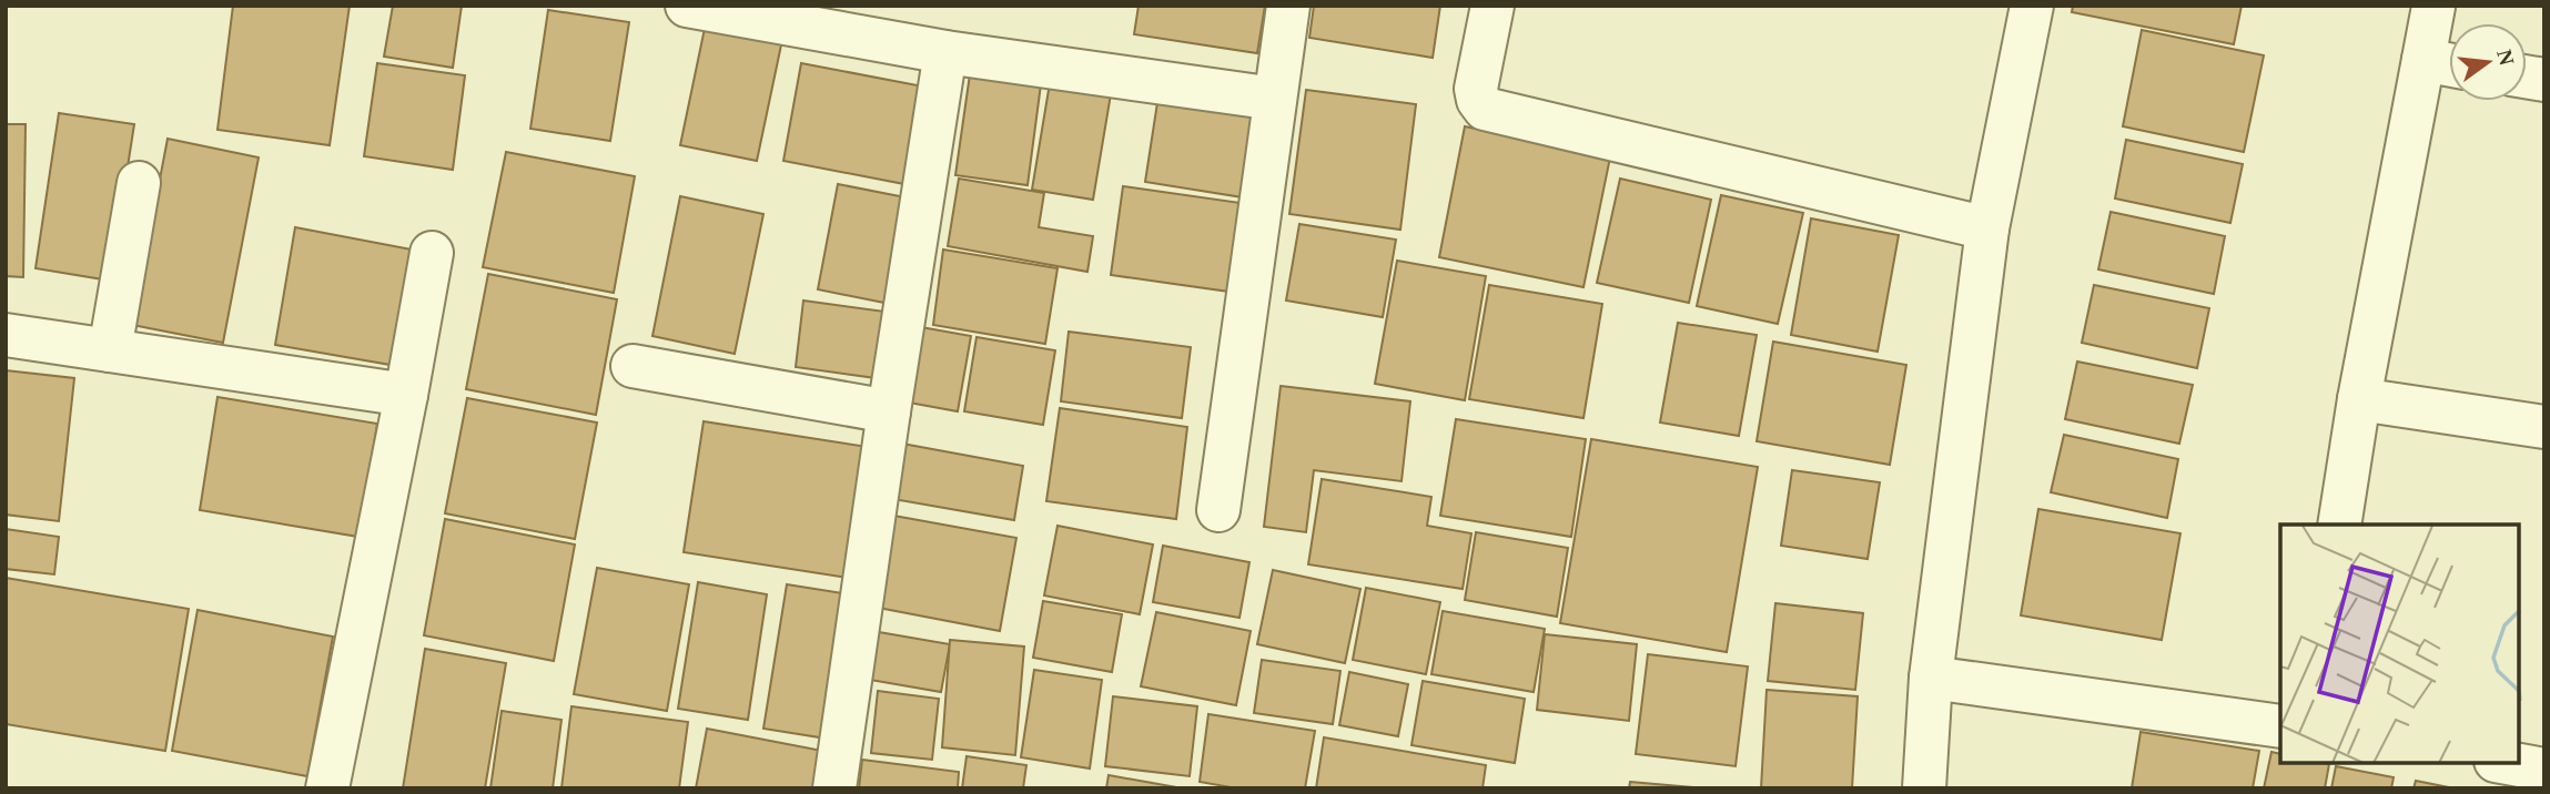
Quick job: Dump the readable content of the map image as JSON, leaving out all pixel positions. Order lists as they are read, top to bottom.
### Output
{
  "north": "right"
}
